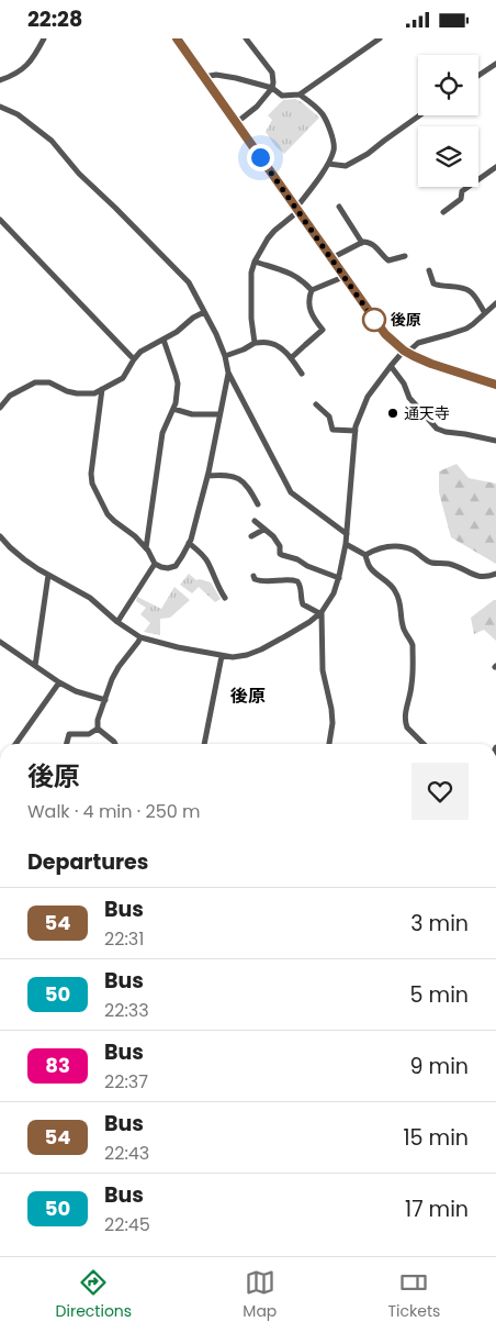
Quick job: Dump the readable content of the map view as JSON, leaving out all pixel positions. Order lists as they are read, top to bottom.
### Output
{
  "districts": ["後原"],
  "places": ["後原", "通天寺"],
  "lines": ["bus line 54"],
  "page": {
    "status": "22:28",
    "heading": [
      ["後原", "Walk · 4 min · 250 m"],
      "Departures"
    ],
    "list": [
      {
        "mark": "54",
        "name": "Bus",
        "note": "22:31",
        "value": "3 min"
      },
      {
        "mark": "50",
        "name": "Bus",
        "note": "22:33",
        "value": "5 min"
      },
      {
        "mark": "83",
        "name": "Bus",
        "note": "22:37",
        "value": "9 min"
      },
      {
        "mark": "54",
        "name": "Bus",
        "note": "22:43",
        "value": "15 min"
      },
      {
        "mark": "50",
        "name": "Bus",
        "note": "22:45",
        "value": "17 min"
      }
    ],
    "tabs": ["Directions", "Map", "Tickets"]
  }
}
